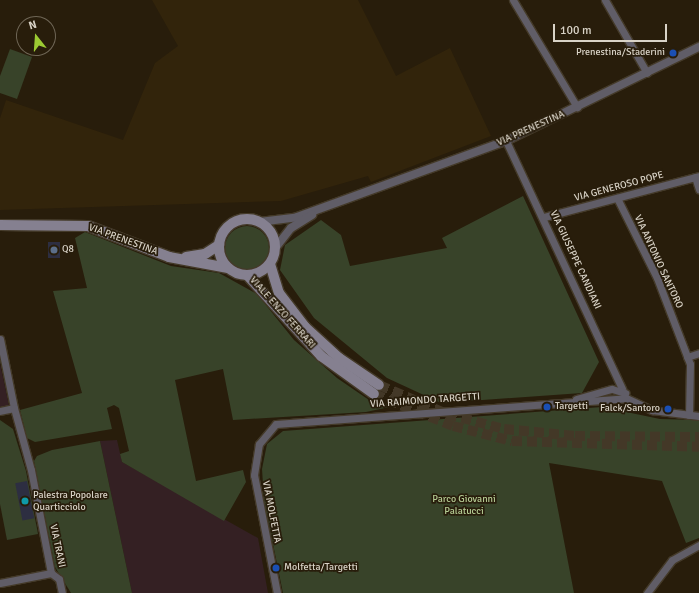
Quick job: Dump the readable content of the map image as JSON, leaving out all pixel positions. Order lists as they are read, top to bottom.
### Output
{
  "streets": {
    "main road": ["VIA PRENESTINA", "VIALE ENZO FERRARI"],
    "street": [
      "VIA GENEROSO POPE",
      "VIA GIUSEPPE CANDIANI",
      "VIA ANTONIO SANTORO",
      "VIA RAIMONDO TARGETTI",
      "VIA MOLFETTA",
      "VIA TRANI"
    ]
  },
  "crossings": [
    ["VIA PRENESTINA", "VIA GIUSEPPE CANDIANI"],
    ["VIA PRENESTINA", "VIALE ENZO FERRARI"],
    ["VIA GENEROSO POPE", "VIA GIUSEPPE CANDIANI"],
    ["VIA GENEROSO POPE", "VIA ANTONIO SANTORO"],
    ["VIA GIUSEPPE CANDIANI", "VIA RAIMONDO TARGETTI"],
    ["VIA RAIMONDO TARGETTI", "VIA MOLFETTA"]
  ],
  "parks": ["Parco Giovanni Palatucci"],
  "places": [
    "Prenestina/Staderini",
    "Q8",
    "Targetti",
    "Falck/Santoro",
    "Palestra Popolare Quarticciolo",
    "Molfetta/Targetti"
  ],
  "scale_bar": "100 m",
  "north": "top"
}
